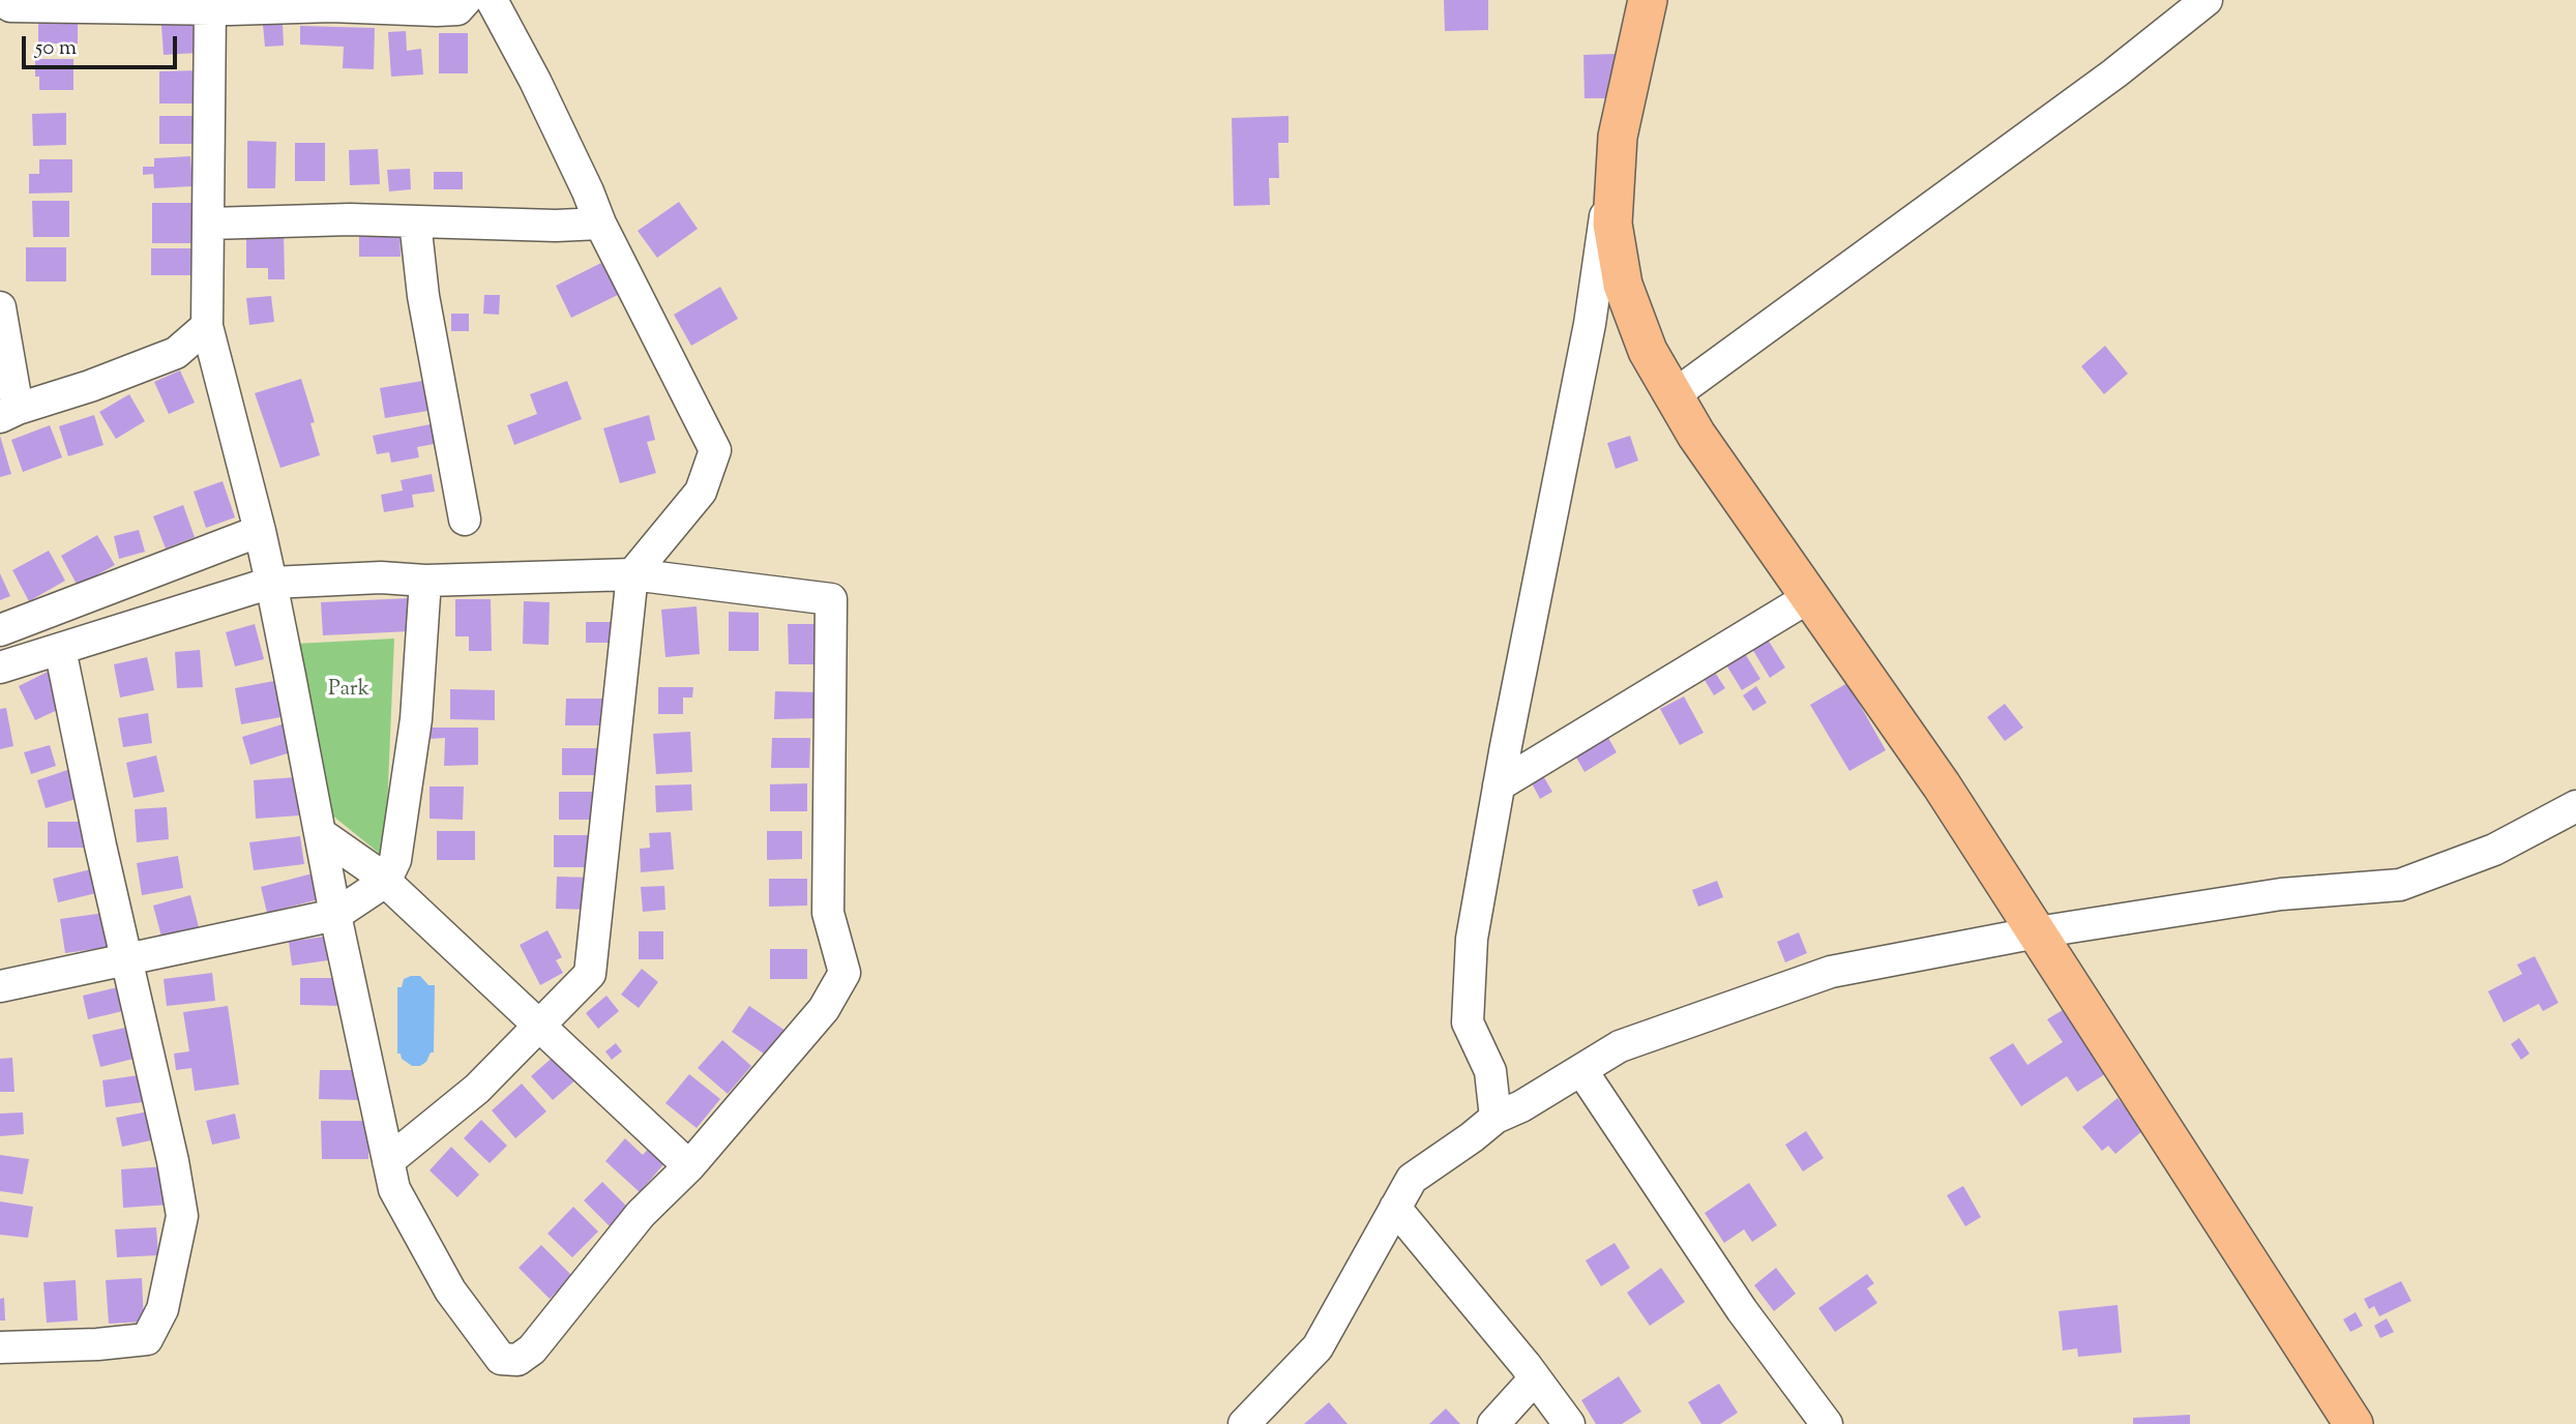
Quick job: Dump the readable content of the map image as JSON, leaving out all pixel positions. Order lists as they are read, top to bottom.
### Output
{
  "parks": ["Park"],
  "scale_bar": "50 m"
}
